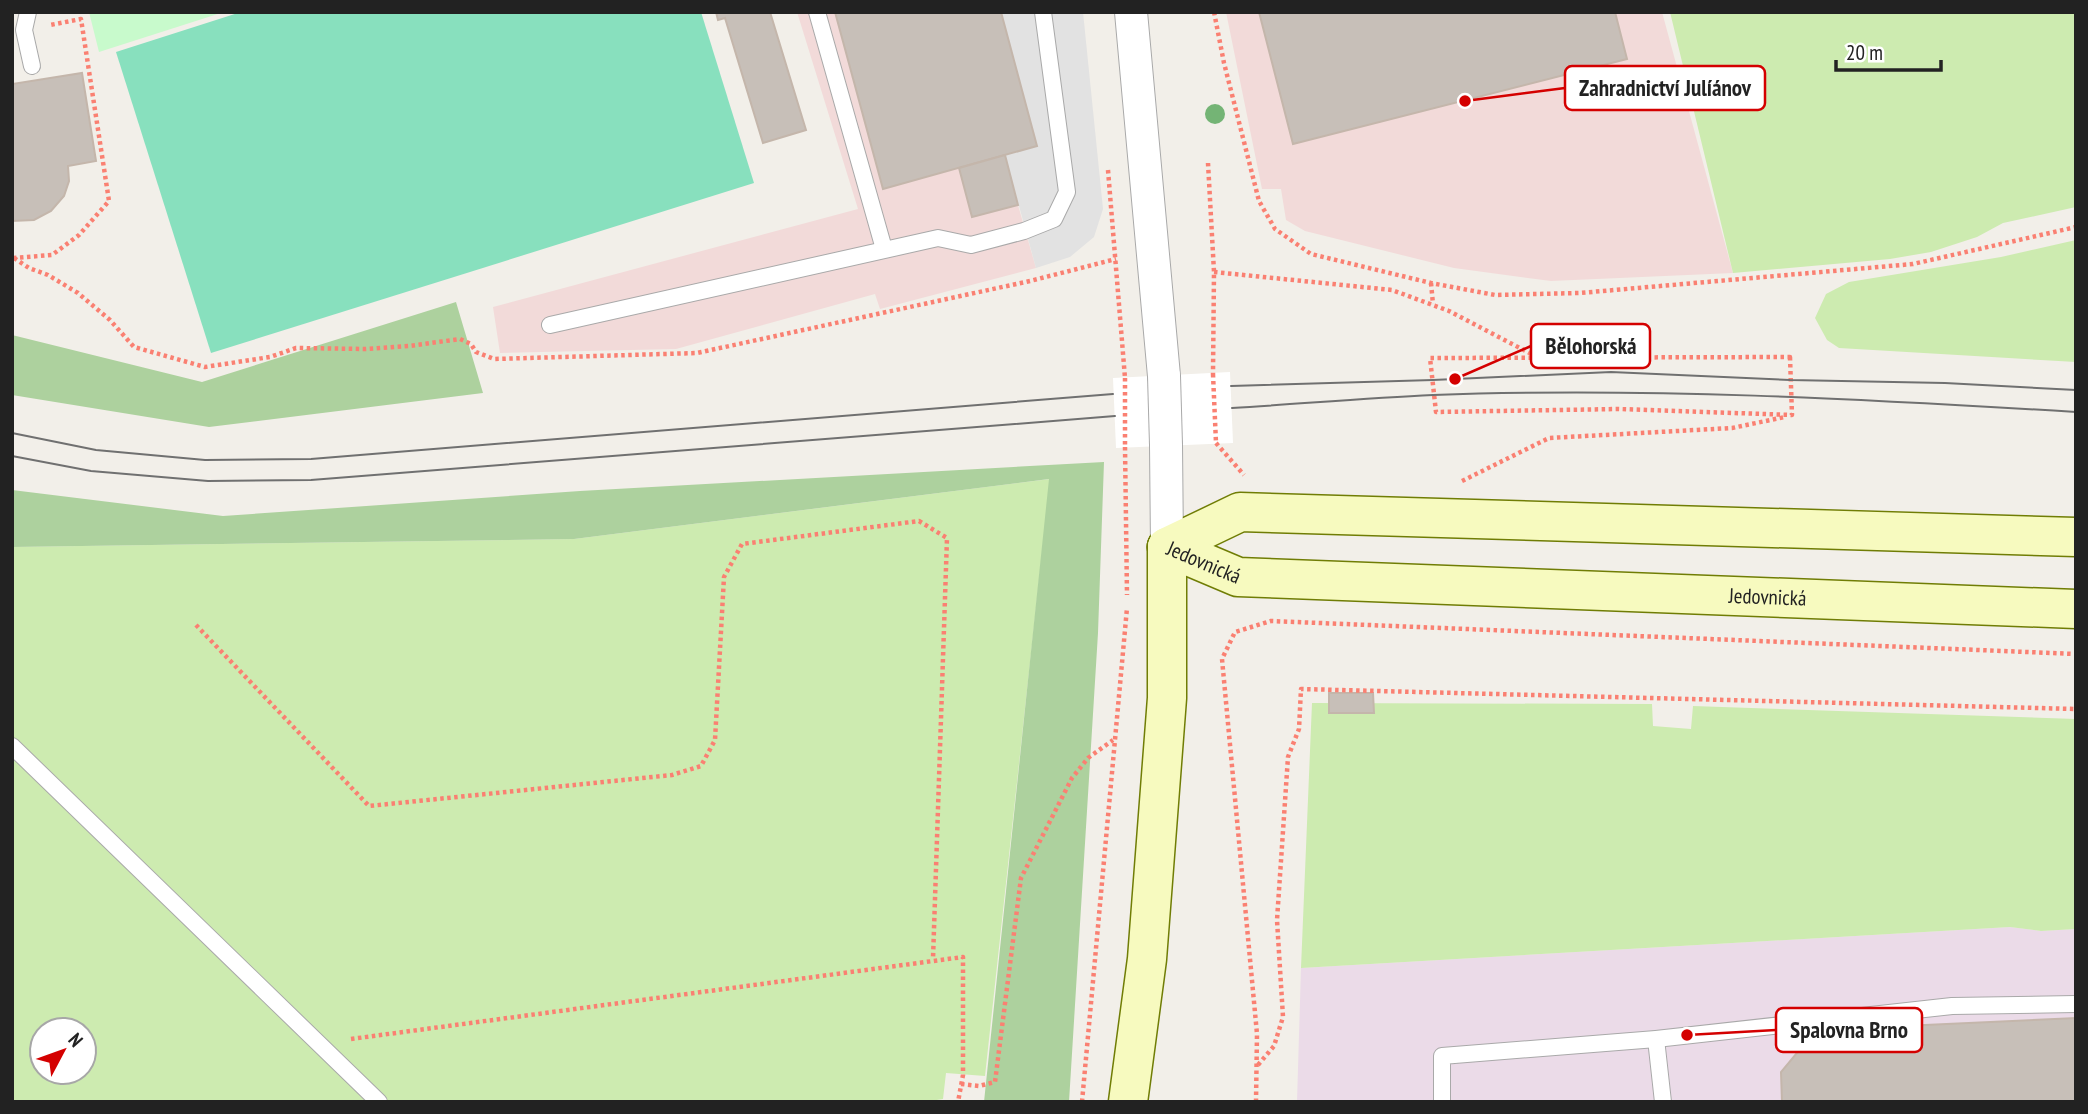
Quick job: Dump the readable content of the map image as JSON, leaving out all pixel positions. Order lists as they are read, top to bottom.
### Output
{
  "streets": {
    "main road": ["Jedovnická"]
  },
  "places": ["Zahradnictví Julíánov", "Bělohorská", "Spalovna Brno"],
  "scale_bar": "20 m",
  "north": "top right"
}
